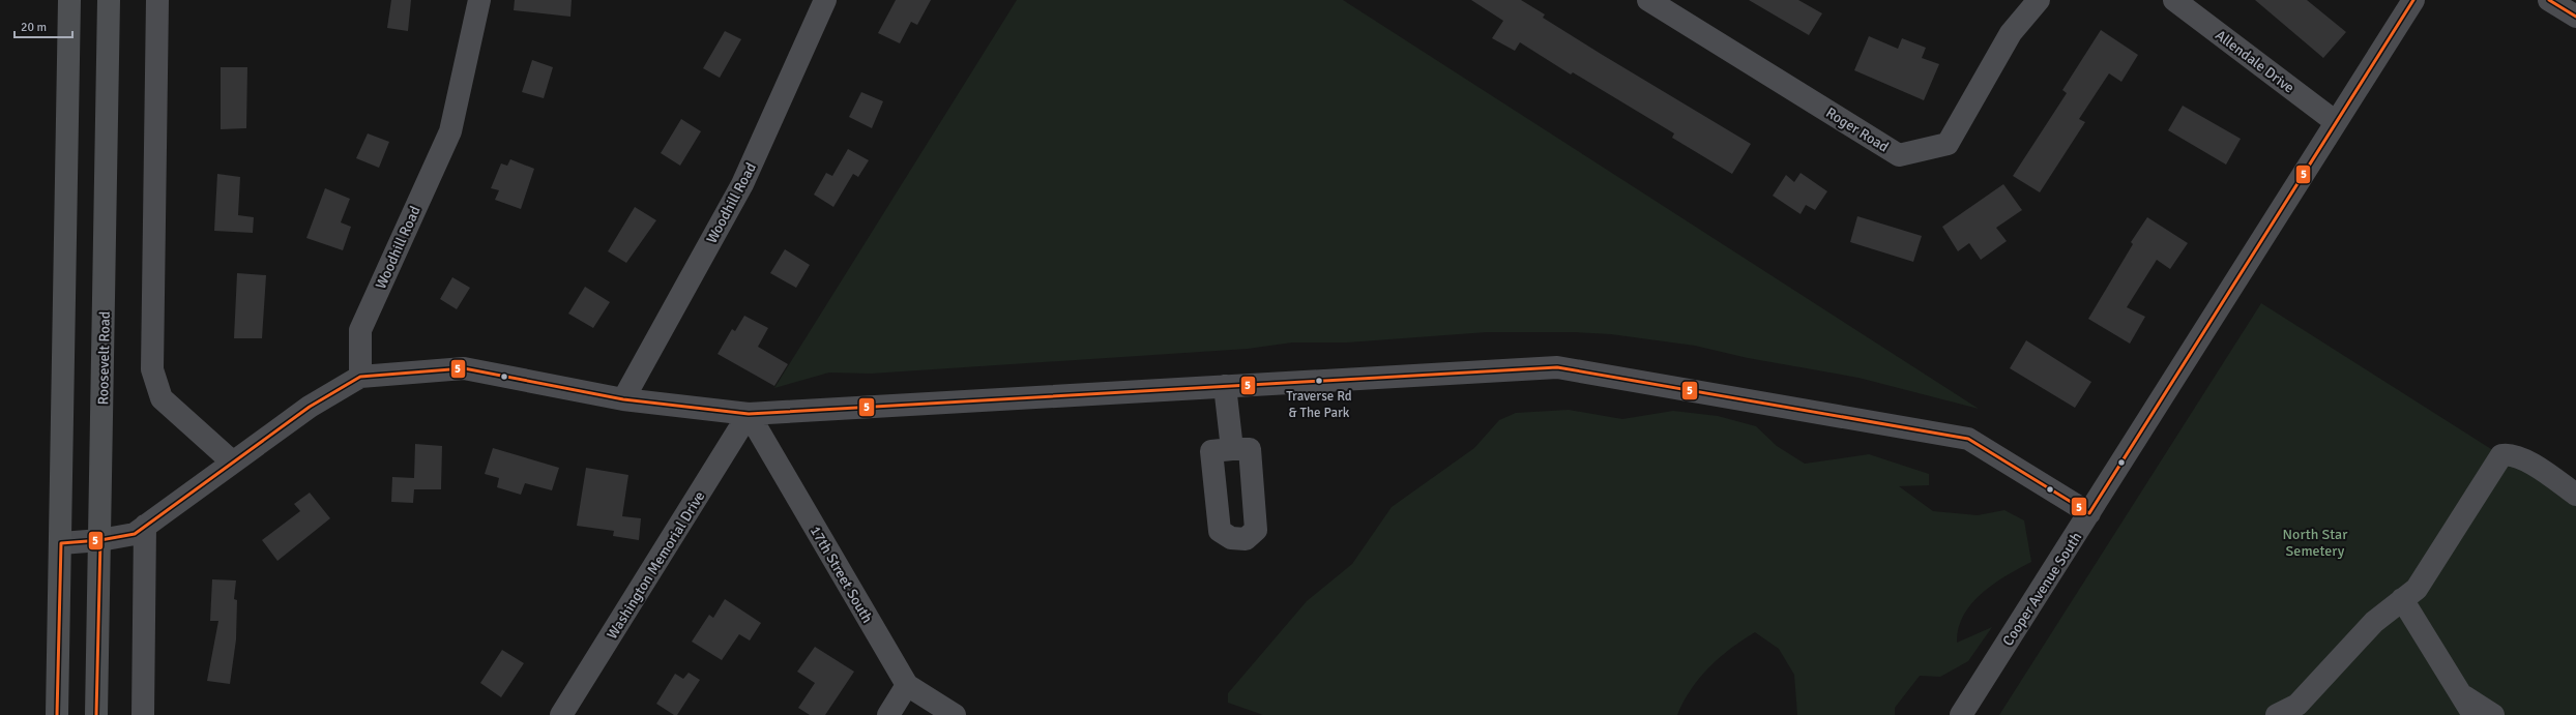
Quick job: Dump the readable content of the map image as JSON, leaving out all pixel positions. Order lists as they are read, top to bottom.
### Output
{
  "streets": {
    "main road": ["Roosevelt Road"],
    "street": [
      "Allendale Drive",
      "Roger Road",
      "Woodhill Road",
      "Washington Memorial Drive",
      "17th Street South",
      "Cooper Avenue South"
    ]
  },
  "crossings": [
    ["Allendale Drive", "Cooper Avenue South"],
    ["Washington Memorial Drive", "17th Street South"]
  ],
  "parks": ["North Star Semetery"],
  "places": ["Traverse Rd & The Park"],
  "lines": ["transit line 5"],
  "scale_bar": "20 m"
}
